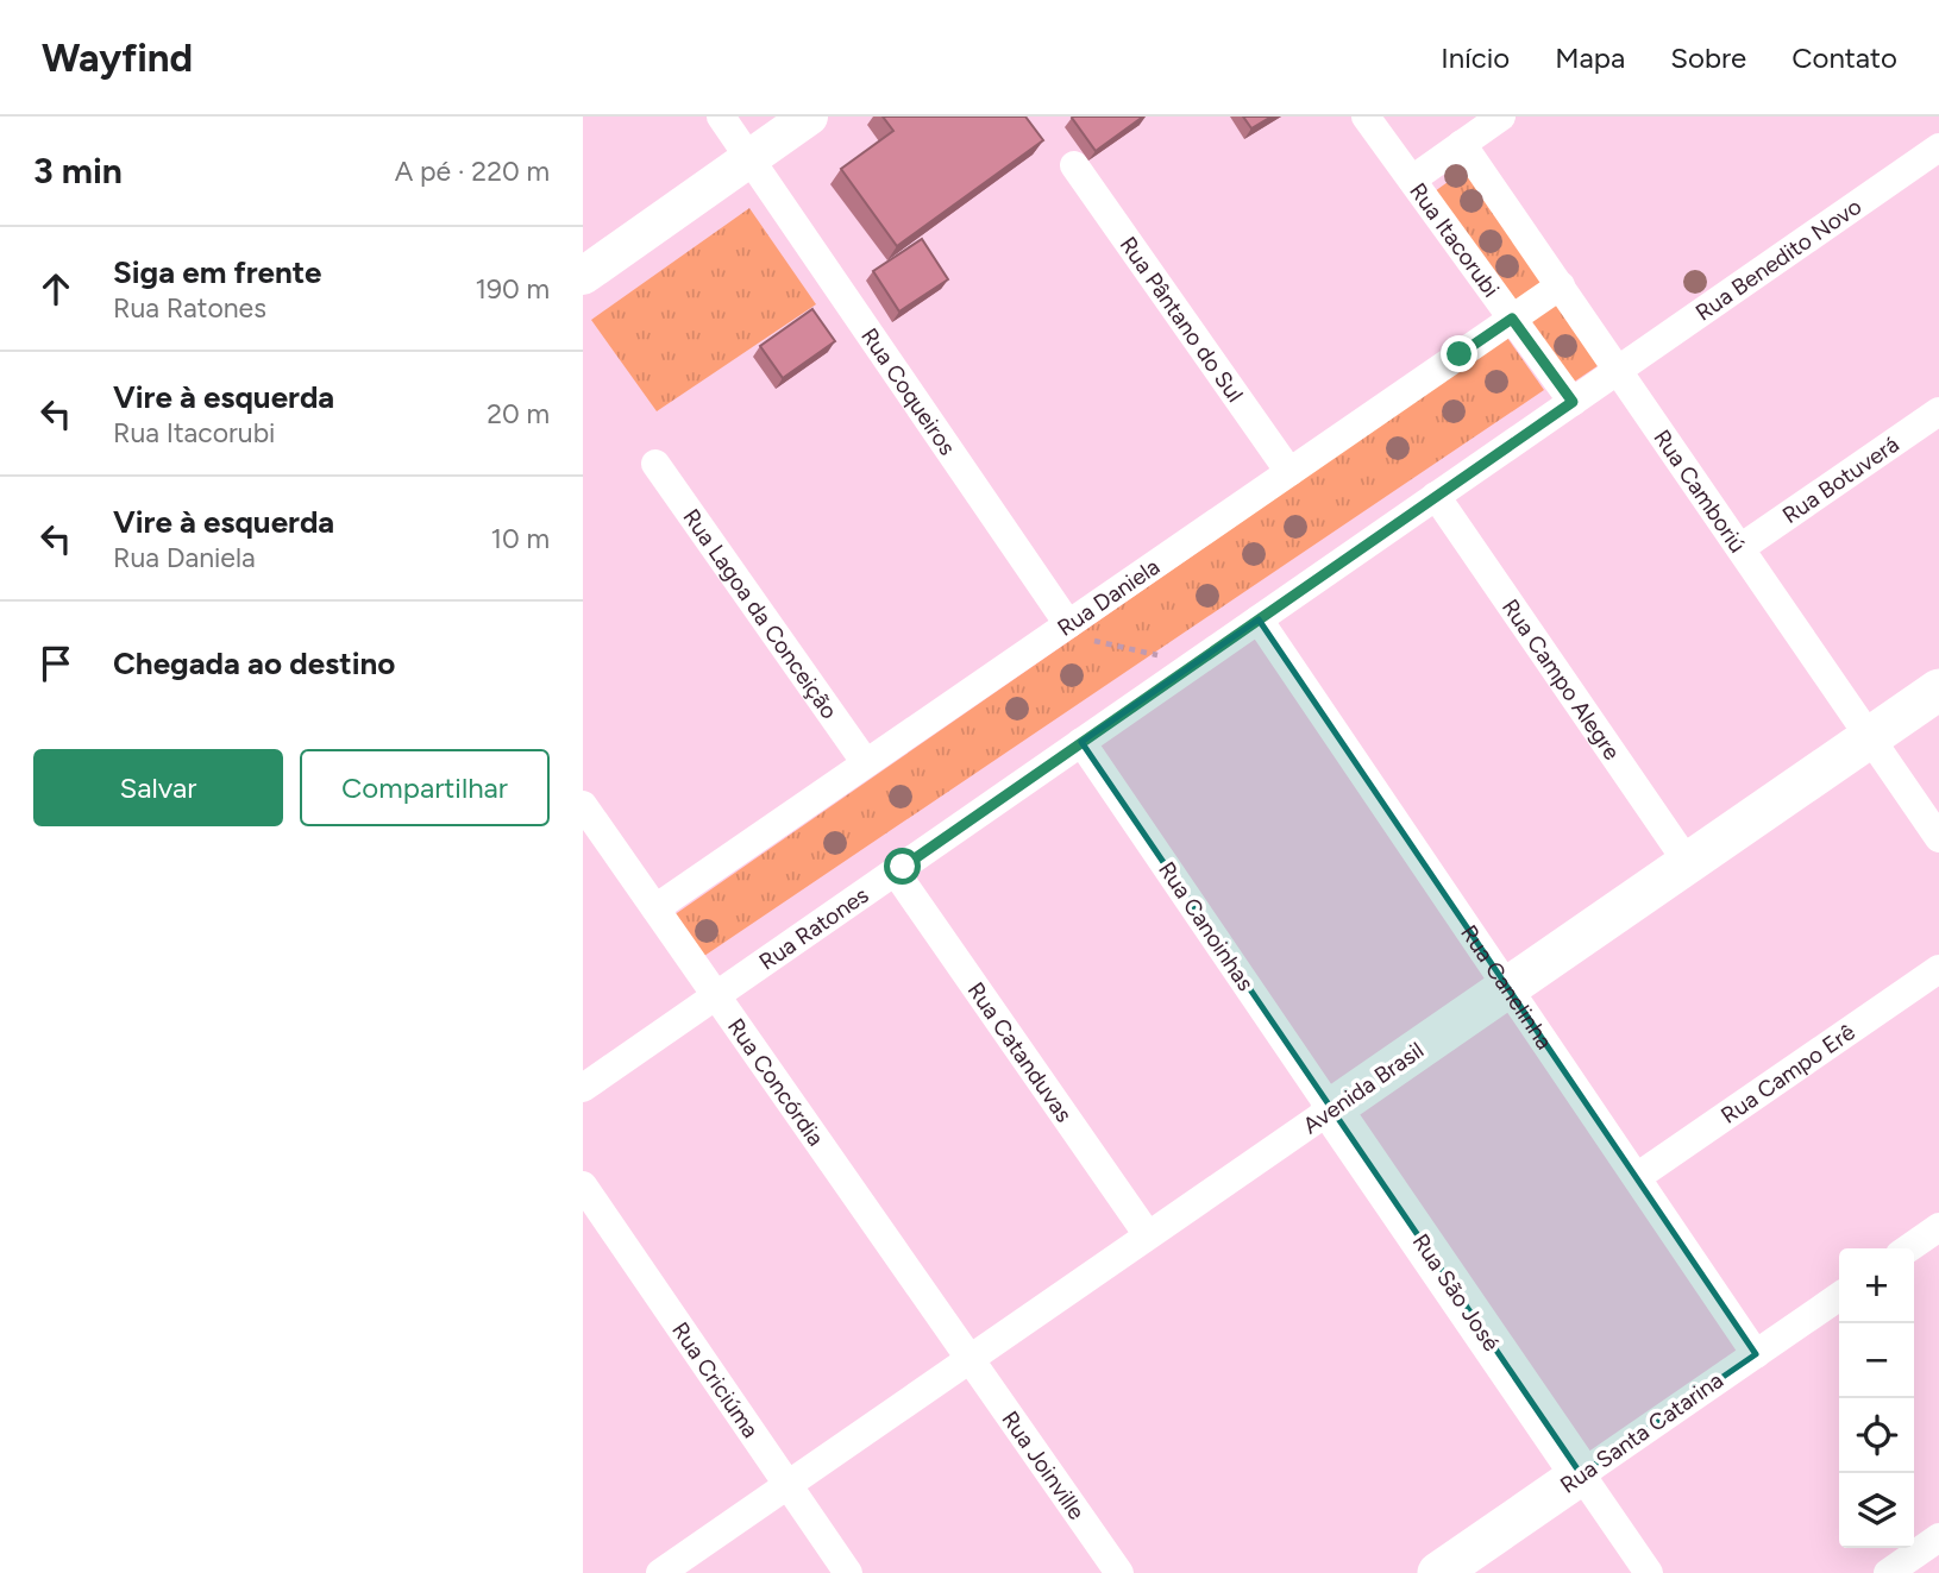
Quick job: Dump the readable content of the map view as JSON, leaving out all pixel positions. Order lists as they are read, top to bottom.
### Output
{
  "streets": {
    "main road": ["Avenida Brasil", "Rua São José", "Rua Santa Catarina"],
    "street": [
      "Rua Itacorubi",
      "Rua Benedito Novo",
      "Rua Pântano do Sul",
      "Rua Coqueiros",
      "Rua Botuverá",
      "Rua Camboriú",
      "Rua Daniela",
      "Rua Lagoa da Conceição",
      "Rua Campo Alegre",
      "Rua Canoinhas",
      "Rua Ratones",
      "Rua Canelinha",
      "Rua Catanduvas",
      "Rua Campo Erê",
      "Rua Concórdia",
      "Rua Criciúma",
      "Rua Joinville"
    ]
  },
  "crossings": [
    ["Rua Itacorubi", "Rua Daniela"],
    ["Rua Itacorubi", "Rua Ratones"],
    ["Rua Benedito Novo", "Rua Camboriú"],
    ["Rua Benedito Novo", "Rua Ratones"],
    ["Rua Pântano do Sul", "Rua Daniela"],
    ["Rua Coqueiros", "Rua Daniela"],
    ["Rua Botuverá", "Rua Camboriú"],
    ["Rua Camboriú", "Rua Daniela"],
    ["Rua Camboriú", "Rua Ratones"],
    ["Rua Camboriú", "Avenida Brasil"],
    ["Rua Daniela", "Rua Lagoa da Conceição"],
    ["Rua Daniela", "Rua Concórdia"],
    ["Rua Campo Alegre", "Rua Ratones"],
    ["Rua Campo Alegre", "Avenida Brasil"],
    ["Rua Canoinhas", "Rua Ratones"],
    ["Rua Canoinhas", "Avenida Brasil"],
    ["Rua Canoinhas", "Rua São José"],
    ["Rua Ratones", "Rua Canelinha"],
    ["Rua Ratones", "Rua Catanduvas"],
    ["Rua Ratones", "Rua Concórdia"],
    ["Rua Canelinha", "Rua Campo Erê"],
    ["Rua Canelinha", "Avenida Brasil"],
    ["Rua Canelinha", "Rua Santa Catarina"],
    ["Rua Catanduvas", "Avenida Brasil"],
    ["Rua Concórdia", "Avenida Brasil"],
    ["Rua Concórdia", "Rua Joinville"],
    ["Avenida Brasil", "Rua São José"],
    ["Avenida Brasil", "Rua Criciúma"],
    ["Avenida Brasil", "Rua Joinville"],
    ["Rua São José", "Rua Santa Catarina"]
  ],
  "page": {
    "header": "Wayfind",
    "nav": [
      "Início",
      "Mapa",
      "Sobre",
      "Contato"
    ],
    "heading": ["3 min", "A pé · 220 m"],
    "list": [
      ["Siga em frente", "Rua Ratones", "190 m"],
      ["Vire à esquerda", "Rua Itacorubi", "20 m"],
      ["Vire à esquerda", "Rua Daniela", "10 m"],
      "Chegada ao destino"
    ],
    "buttons": ["Salvar", "Compartilhar"],
    "map_buttons": ["+", "−"]
  }
}
